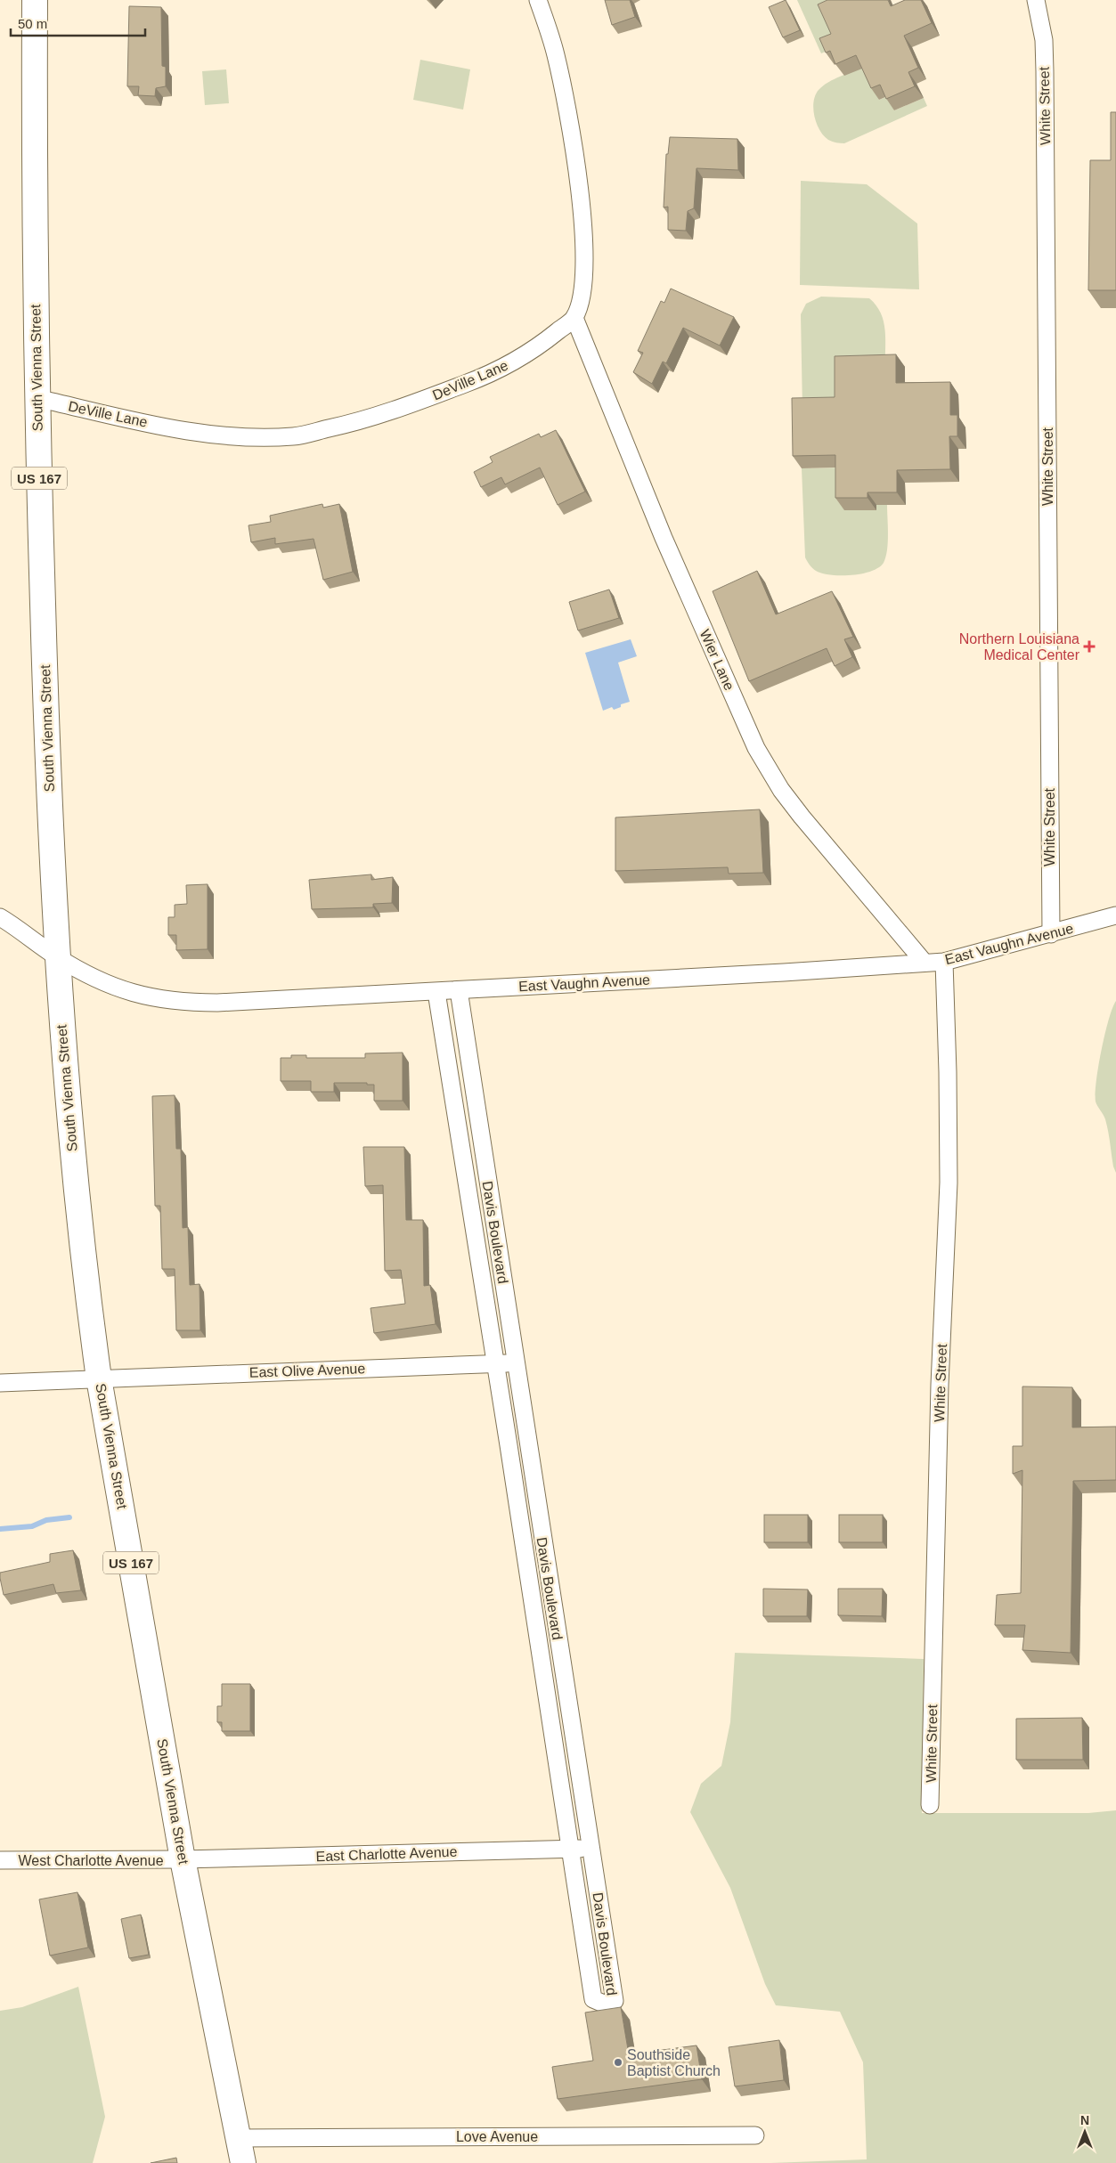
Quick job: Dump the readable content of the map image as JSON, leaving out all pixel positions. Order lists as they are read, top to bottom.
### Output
{
  "streets": {
    "highway": ["South Vienna Street", "US 167"],
    "street": [
      "White Street",
      "DeVille Lane",
      "Wier Lane",
      "East Vaughn Avenue",
      "Davis Boulevard",
      "East Olive Avenue",
      "East Charlotte Avenue",
      "West Charlotte Avenue",
      "Love Avenue"
    ]
  },
  "crossings": [
    ["White Street", "East Vaughn Avenue"],
    ["South Vienna Street", "DeVille Lane"],
    ["South Vienna Street", "East Vaughn Avenue"],
    ["South Vienna Street", "East Olive Avenue"],
    ["South Vienna Street", "East Charlotte Avenue"],
    ["South Vienna Street", "West Charlotte Avenue"],
    ["South Vienna Street", "Love Avenue"],
    ["DeVille Lane", "Wier Lane"],
    ["Wier Lane", "East Vaughn Avenue"],
    ["East Vaughn Avenue", "Davis Boulevard"],
    ["Davis Boulevard", "East Olive Avenue"],
    ["Davis Boulevard", "East Charlotte Avenue"],
    ["East Charlotte Avenue", "West Charlotte Avenue"]
  ],
  "places": {
    "health": ["Northern Louisiana Medical Center"],
    "other": ["Southside Baptist Church"]
  },
  "scale_bar": "50 m",
  "north": "top"
}
